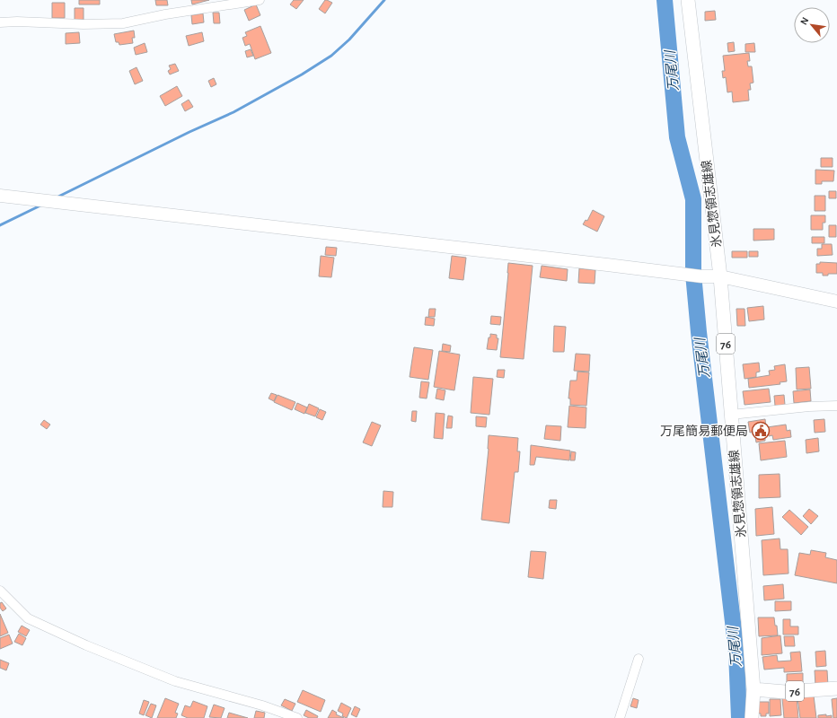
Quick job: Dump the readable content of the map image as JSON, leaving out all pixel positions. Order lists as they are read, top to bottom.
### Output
{
  "streets": {
    "main road": ["氷見惣領志雄線", "76"]
  },
  "crossings": [
    ["氷見惣領志雄線", "76"]
  ],
  "water": ["万尾川"],
  "places": {
    "public building": ["万尾簡易郵便局"]
  },
  "north": "top left"
}
